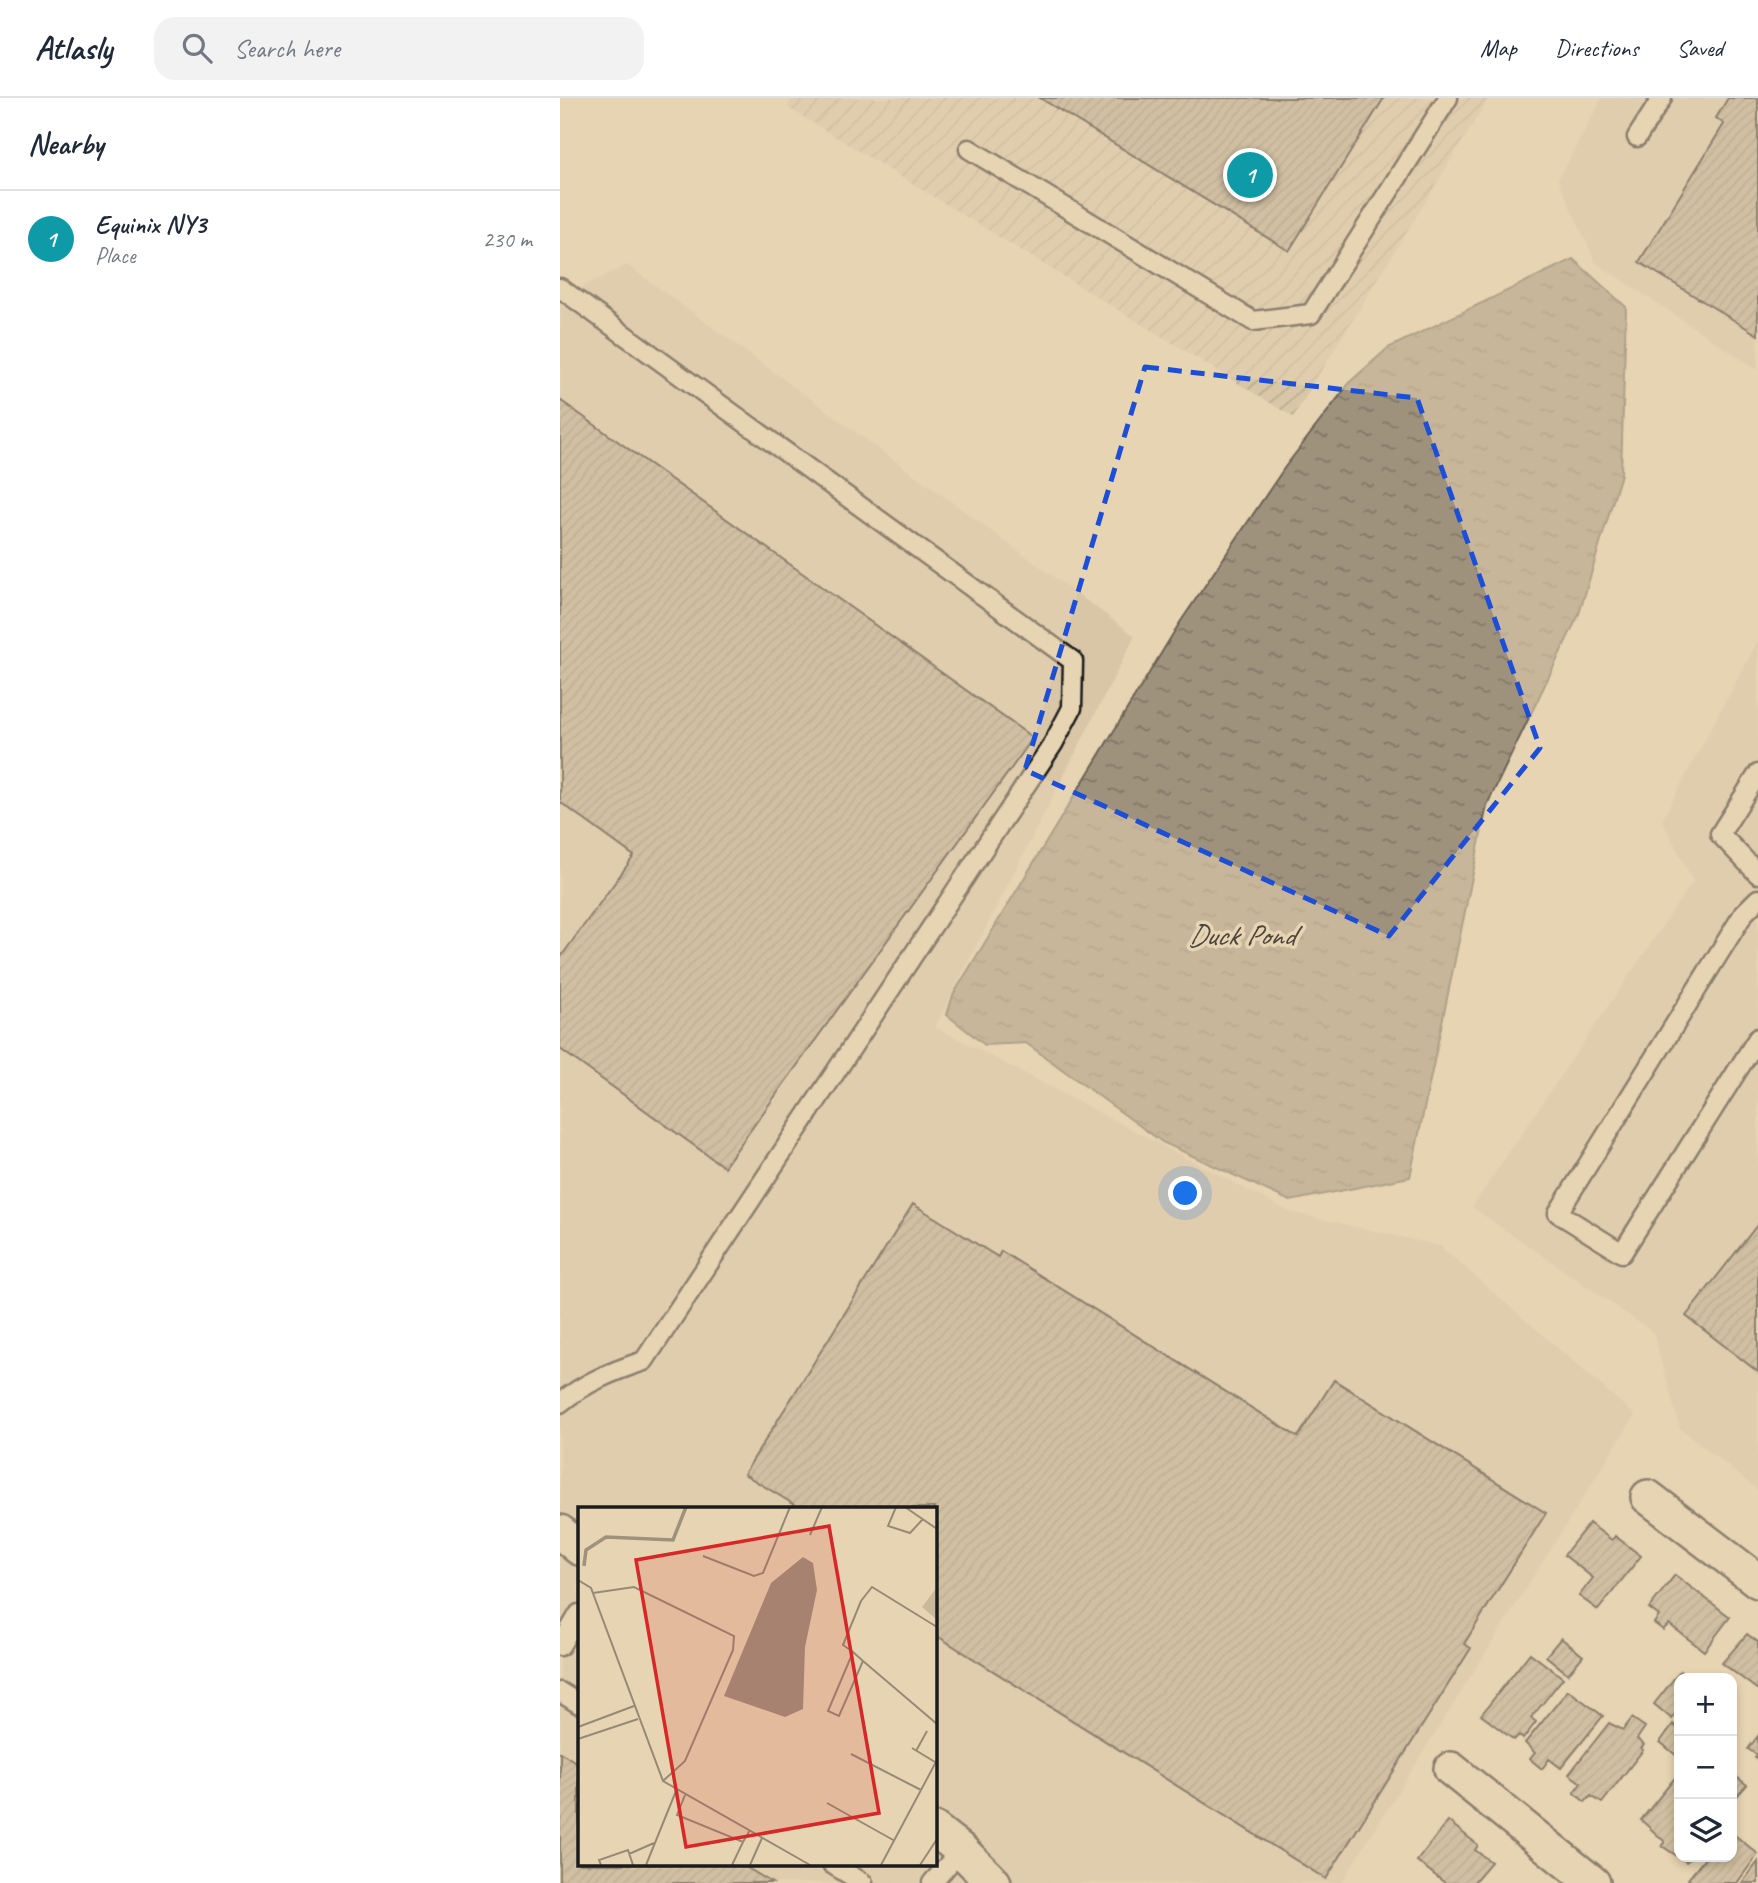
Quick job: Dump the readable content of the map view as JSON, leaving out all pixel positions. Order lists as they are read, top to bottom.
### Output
{
  "water": ["Duck Pond"],
  "page": {
    "header": "Atlasly",
    "search": "Search here",
    "nav": ["Map", "Directions", "Saved"],
    "heading": "Nearby",
    "pins": "1",
    "list": [
      {
        "mark": "1",
        "name": "Equinix NY3",
        "note": "Place",
        "value": "230 m"
      }
    ],
    "map_buttons": ["+", "−"]
  }
}
